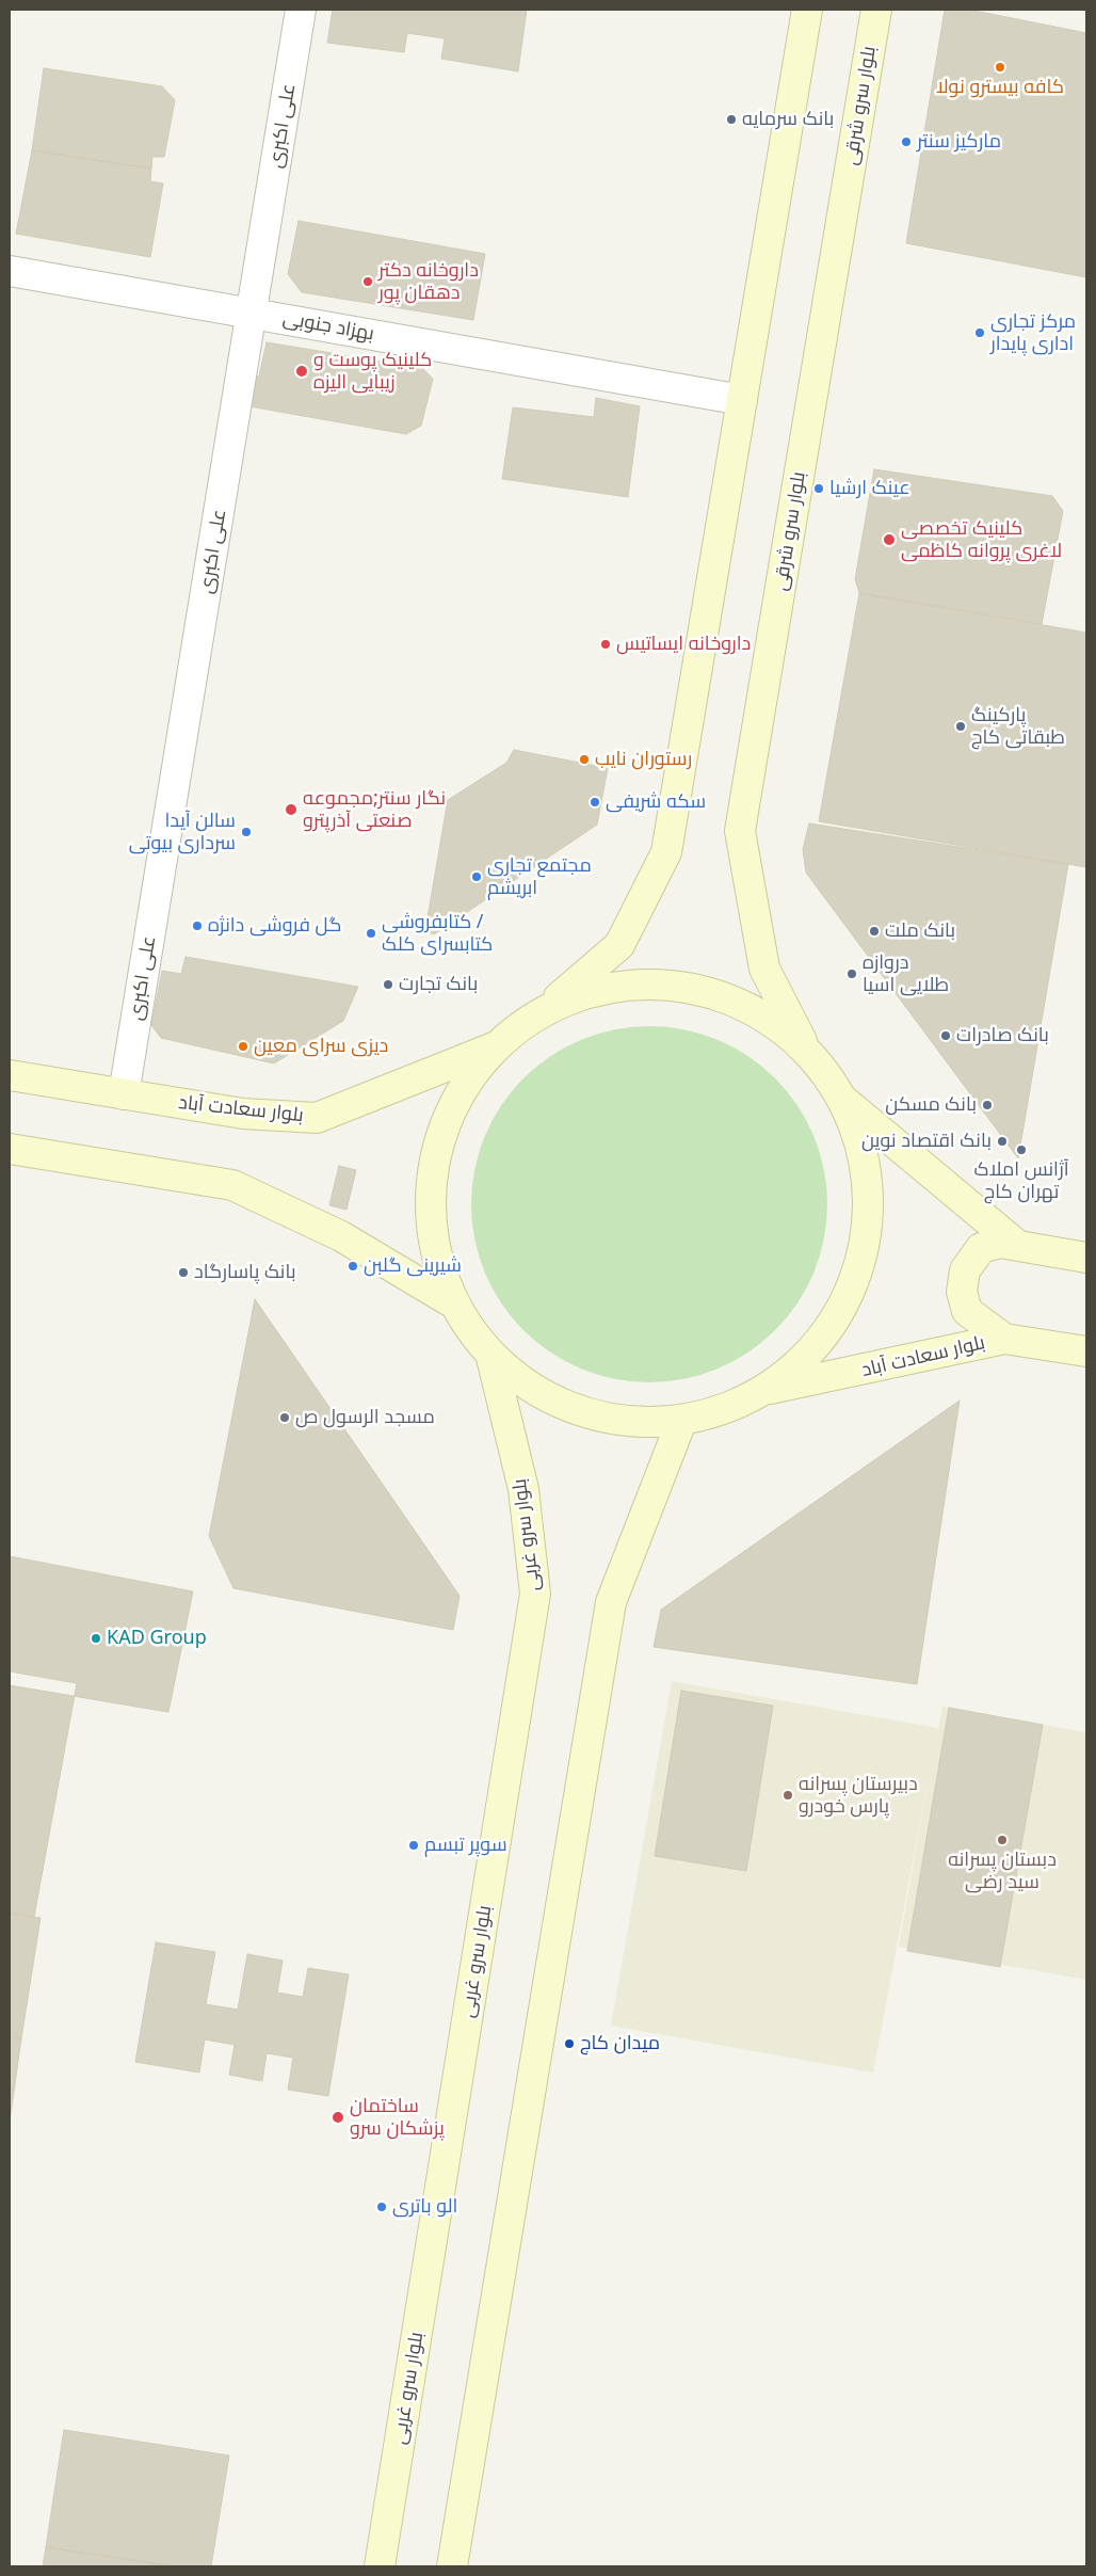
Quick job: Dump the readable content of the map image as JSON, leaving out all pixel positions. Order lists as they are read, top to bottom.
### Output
{
  "streets": {
    "main road": ["بلوار سرو شرقی", "بلوار سعادت آباد", "بلوار سرو غربی"],
    "street": ["علی اکبری", "بهزاد جنوبی"]
  },
  "crossings": [
    ["علی اکبری", "بهزاد جنوبی"],
    ["علی اکبری", "بلوار سعادت آباد"]
  ],
  "places": [
    "کافه بیسترو نولا",
    "بانک سرمایه",
    "مارکیز سنتر",
    "داروخانه دکتر دهقان پور",
    "مرکز تجاری اداری پایدار",
    "کلینیک پوست و زیبایی الیزه",
    "عینک ارشیا",
    "کلینیک تخصصی لاغری پروانه کاظمی",
    "داروخانه ایساتیس",
    "پارکینگ طبقاتی کاج",
    "رستوران نایب",
    "سکه شریفی",
    "نگار سنتر;مجموعه صنعتی آذرپترو",
    "سالن آیدا سرداری بیوتی",
    "مجتمع تجاری ابریشم",
    "گل فروشی دانژه",
    "بانک ملت",
    "کتابفروشی / کتابسرای کلک",
    "دروازه طلایی اسیا",
    "بانک تجارت",
    "بانک صادرات",
    "دیزی سرای معین",
    "بانک مسکن",
    "بانک اقتصاد نوین",
    "آژانس املاک تهران کاج",
    "شیرینی گلبن",
    "بانک پاسارگاد",
    "مسجد الرسول ص",
    "KAD Group",
    "دبیرستان پسرانه پارس خودرو",
    "دبستان پسرانه سید رضی",
    "سوپر تبسم",
    "میدان کاج",
    "ساختمان پزشکان سرو",
    "الو باتری"
  ]
}
